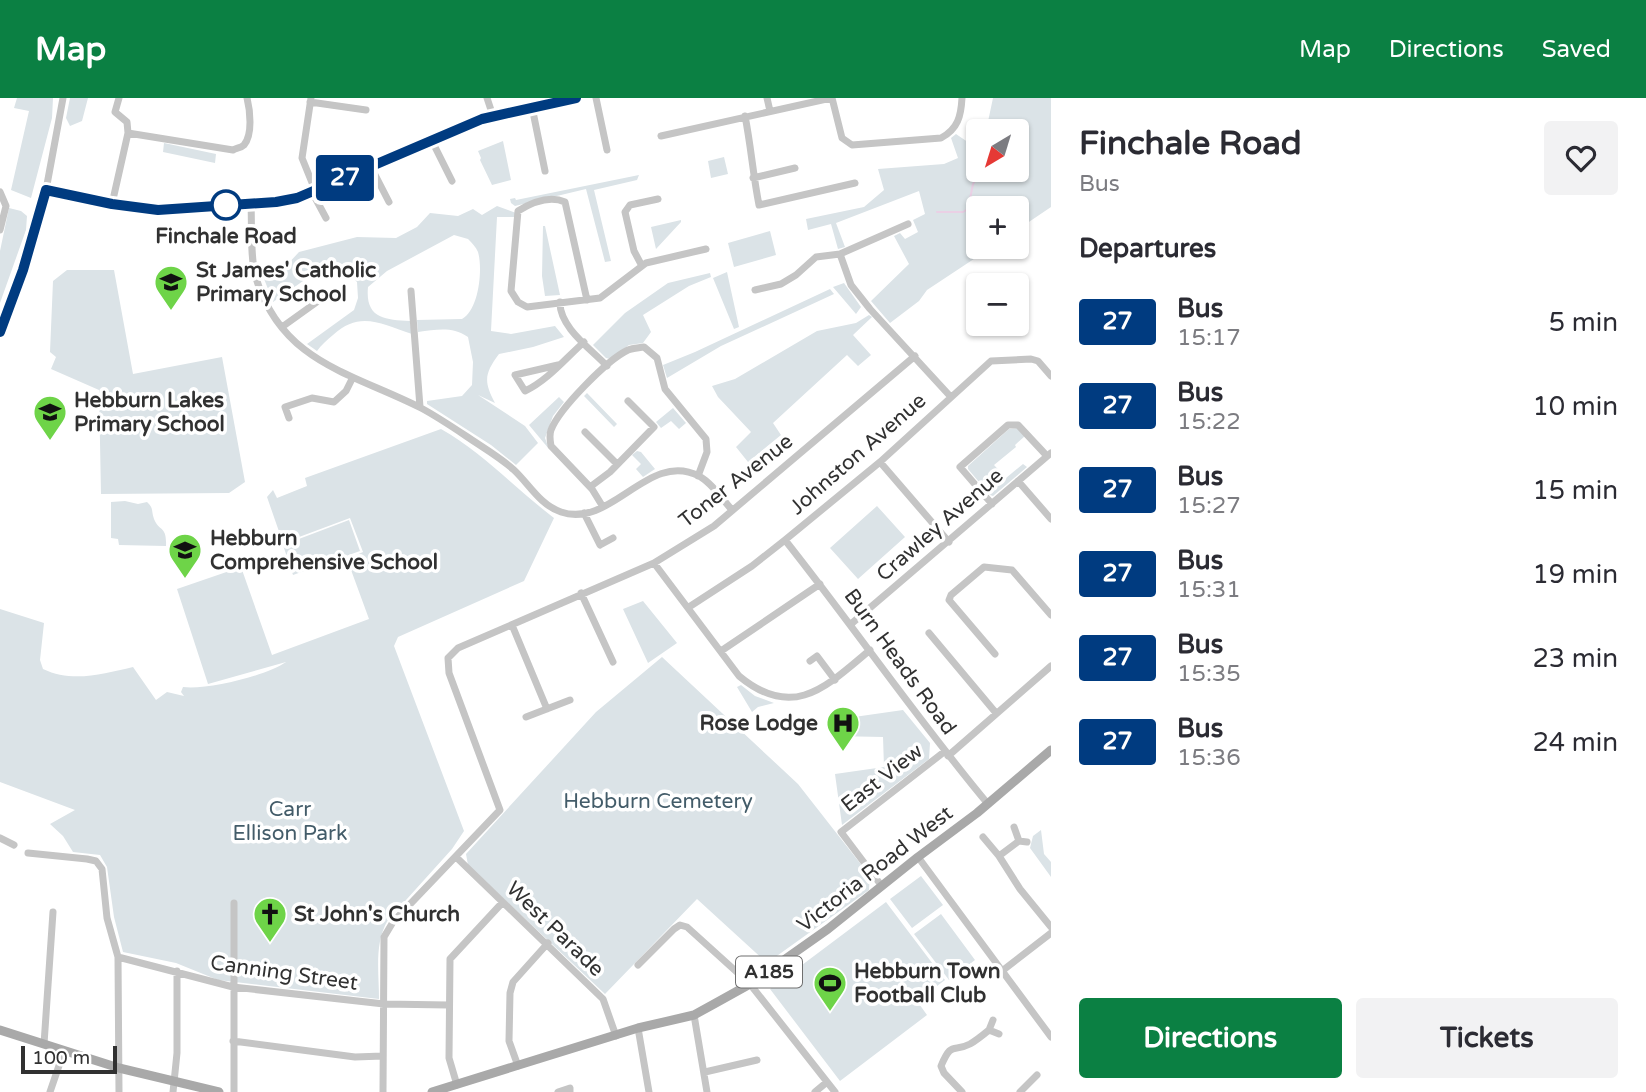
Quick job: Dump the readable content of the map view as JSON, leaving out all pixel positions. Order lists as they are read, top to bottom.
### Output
{
  "streets": {
    "main road": ["Victoria Road West", "A185"],
    "street": [
      "Johnston Avenue",
      "Toner Avenue",
      "Crawley Avenue",
      "Burn Heads Road",
      "East View",
      "West Parade",
      "Canning Street"
    ]
  },
  "crossings": [
    ["Johnston Avenue", "Burn Heads Road"],
    ["Toner Avenue", "West Parade"],
    ["Crawley Avenue", "Burn Heads Road"],
    ["Burn Heads Road", "East View"],
    ["Burn Heads Road", "Victoria Road West"],
    ["East View", "Victoria Road West"],
    ["Victoria Road West", "West Parade"]
  ],
  "parks": ["Hebburn Cemetery", "Carr Ellison Park"],
  "places": {
    "other": ["Finchale Road"],
    "school or university": ["St James' Catholic Primary School", "Hebburn Lakes Primary School", "Hebburn Comprehensive School"],
    "hospital": ["Rose Lodge"],
    "church": ["St John's Church"],
    "sports": ["Hebburn Town Football Club"]
  },
  "lines": ["bus line 27"],
  "scale_bar": "100 m",
  "north": "bottom left",
  "page": {
    "header": "Map",
    "nav": ["Map", "Directions", "Saved"],
    "on_map": "27",
    "heading": [
      ["Finchale Road", "Bus"],
      "Departures"
    ],
    "map_buttons": ["+", "−"],
    "list": [
      {
        "mark": "27",
        "name": "Bus",
        "note": "15:17",
        "value": "5 min"
      },
      {
        "mark": "27",
        "name": "Bus",
        "note": "15:22",
        "value": "10 min"
      },
      {
        "mark": "27",
        "name": "Bus",
        "note": "15:27",
        "value": "15 min"
      },
      {
        "mark": "27",
        "name": "Bus",
        "note": "15:31",
        "value": "19 min"
      },
      {
        "mark": "27",
        "name": "Bus",
        "note": "15:35",
        "value": "23 min"
      },
      {
        "mark": "27",
        "name": "Bus",
        "note": "15:36",
        "value": "24 min"
      }
    ],
    "buttons": ["Directions", "Tickets"],
    "scale": "100 m"
  }
}
